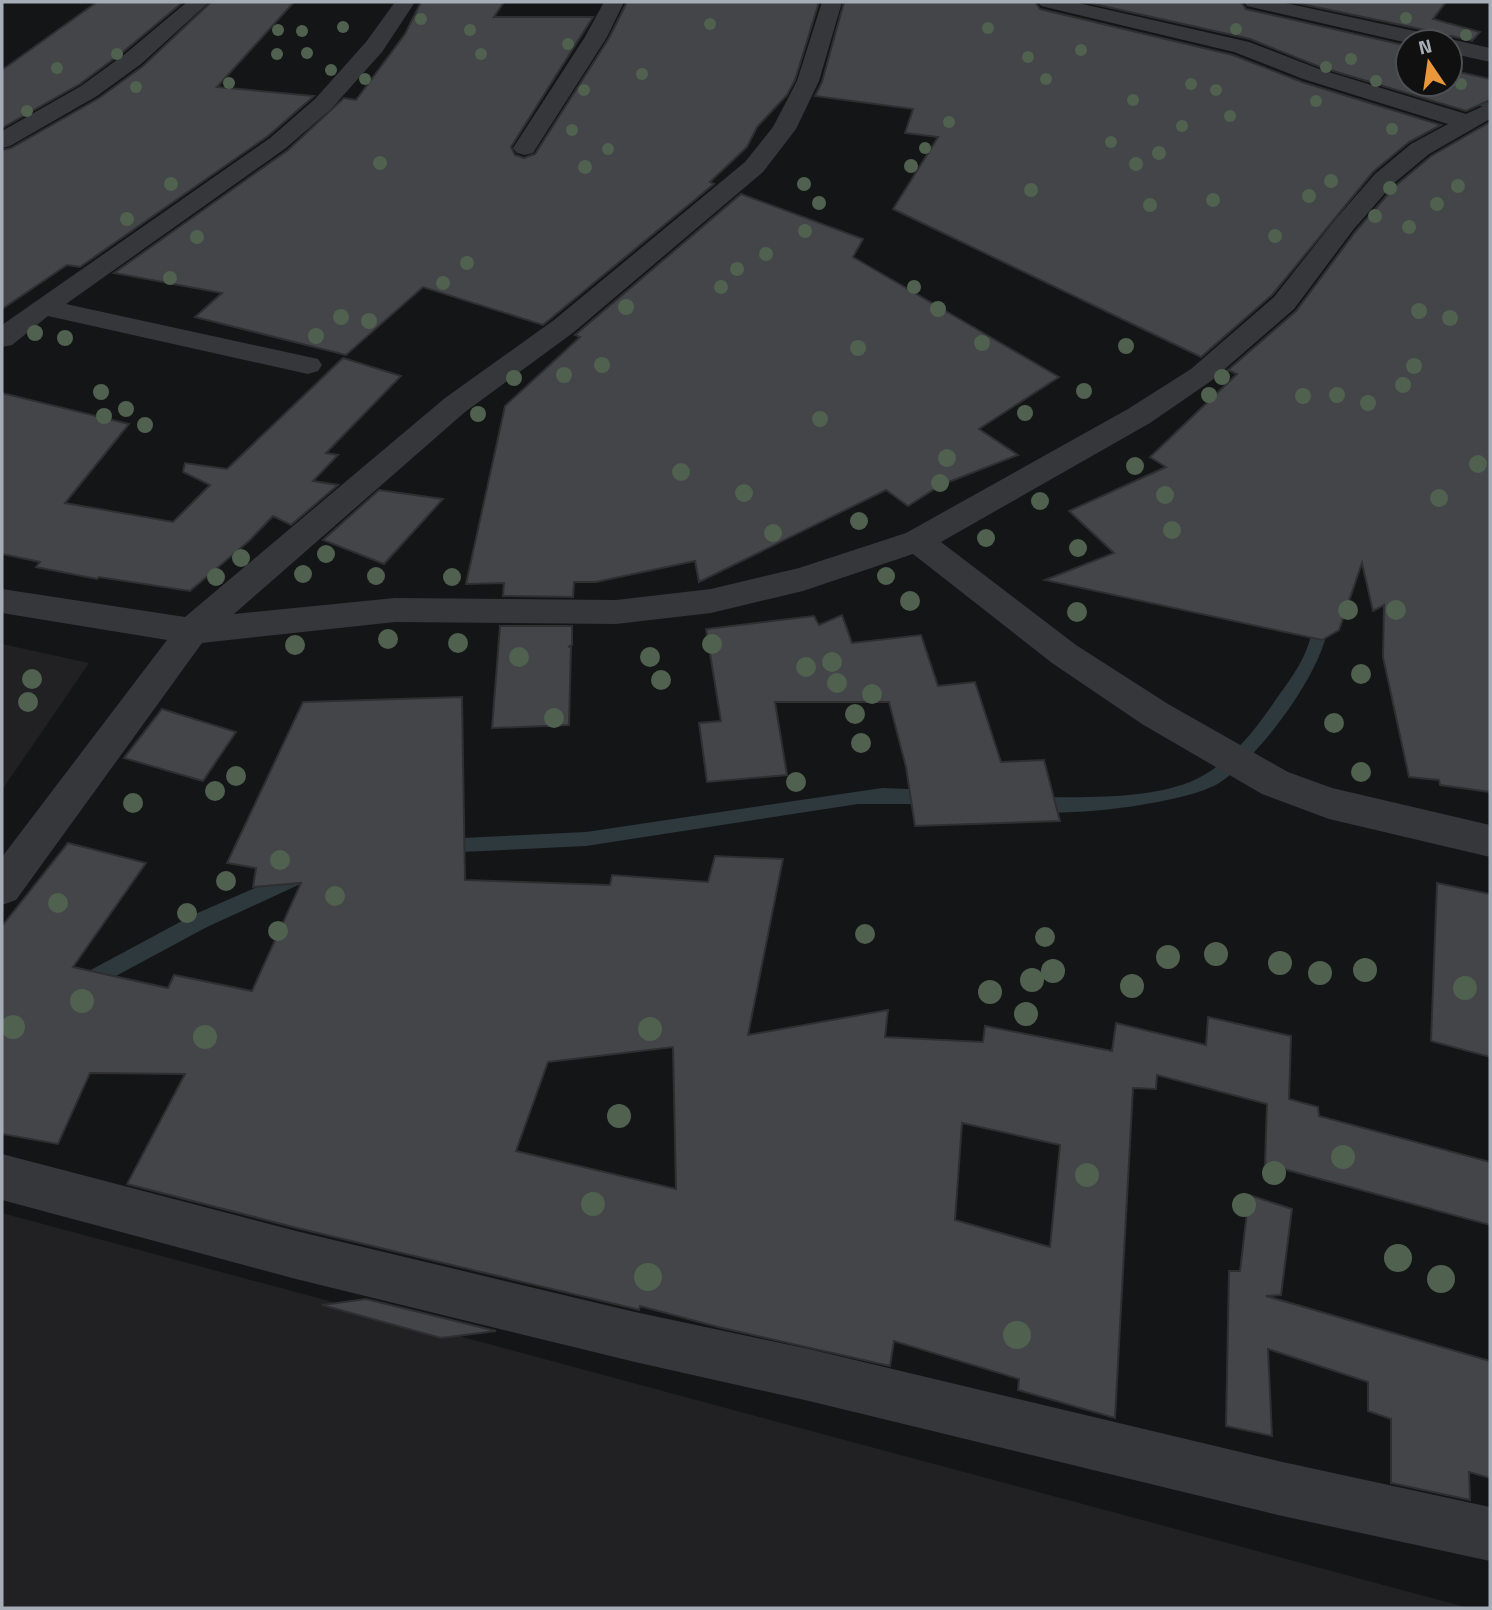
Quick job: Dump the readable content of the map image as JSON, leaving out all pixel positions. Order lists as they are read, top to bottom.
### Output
{
  "north": "top"
}
